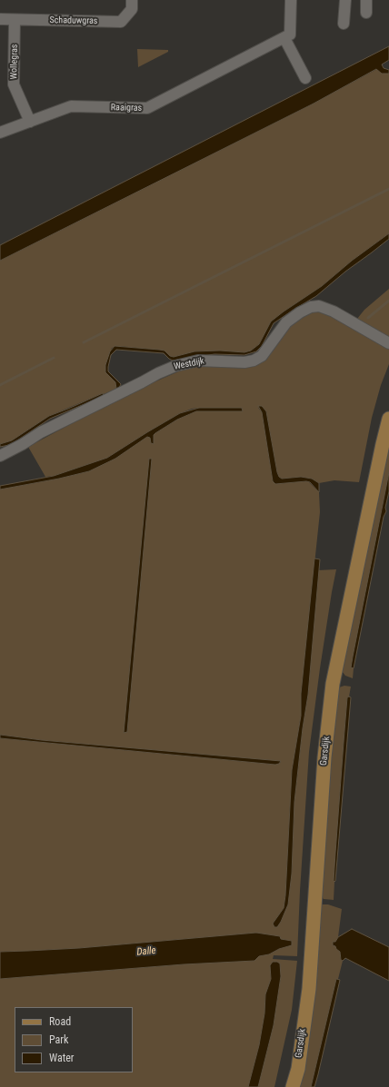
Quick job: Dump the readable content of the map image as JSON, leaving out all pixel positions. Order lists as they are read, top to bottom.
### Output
{
  "streets": {
    "main road": ["Garsdijk"],
    "street": [
      "Schaduwgras",
      "Wollegras",
      "Raaigras",
      "Westdijk"
    ]
  },
  "crossings": [
    ["Schaduwgras", "Wollegras"],
    ["Wollegras", "Raaigras"]
  ],
  "water": ["Dalle"],
  "legend": ["Road", "Park", "Water"]
}
